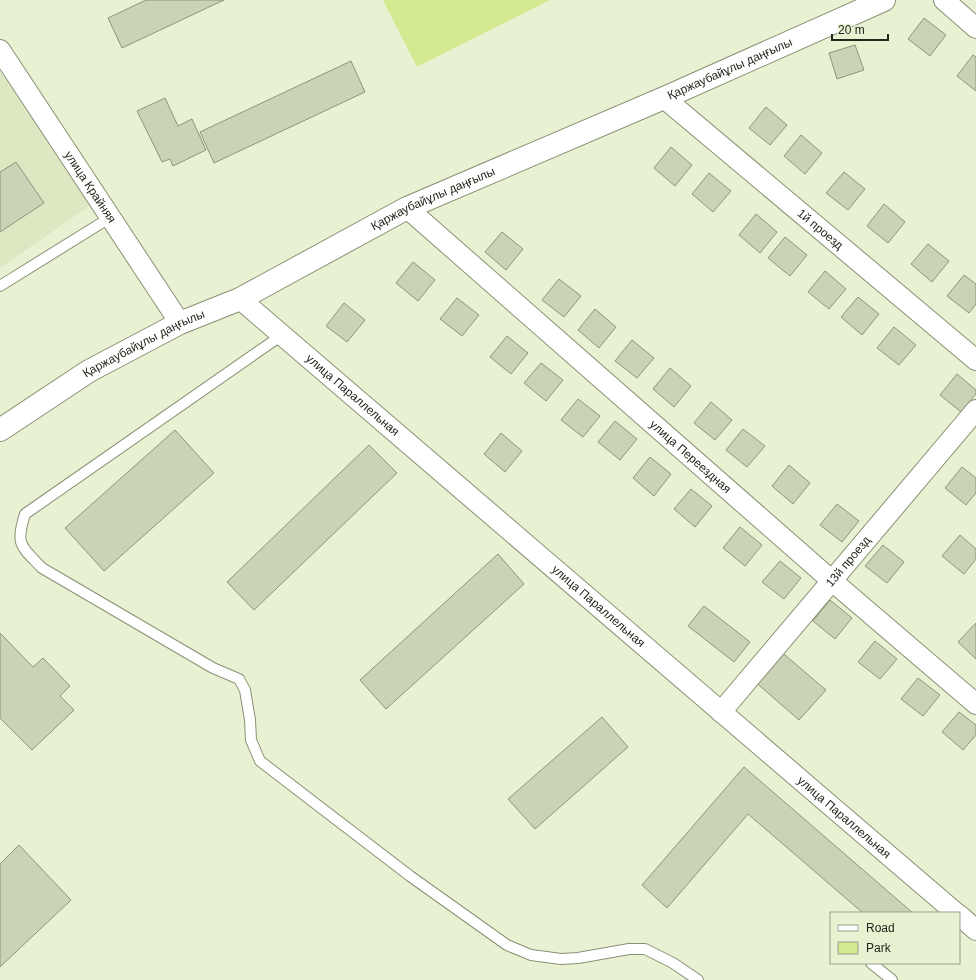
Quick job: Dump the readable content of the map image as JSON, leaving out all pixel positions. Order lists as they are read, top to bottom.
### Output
{
  "streets": {
    "highway": ["Қаржаубайұлы даңғылы"],
    "street": [
      "улица Крайняя",
      "1й проезд",
      "улица Параллельная",
      "улица Переездная",
      "13й проезд"
    ]
  },
  "crossings": [
    ["Қаржаубайұлы даңғылы", "улица Крайняя"],
    ["Қаржаубайұлы даңғылы", "1й проезд"],
    ["Қаржаубайұлы даңғылы", "улица Параллельная"],
    ["Қаржаубайұлы даңғылы", "улица Переездная"],
    ["улица Параллельная", "13й проезд"],
    ["улица Переездная", "13й проезд"]
  ],
  "legend": ["Road", "Park"],
  "scale_bar": "20 m"
}
